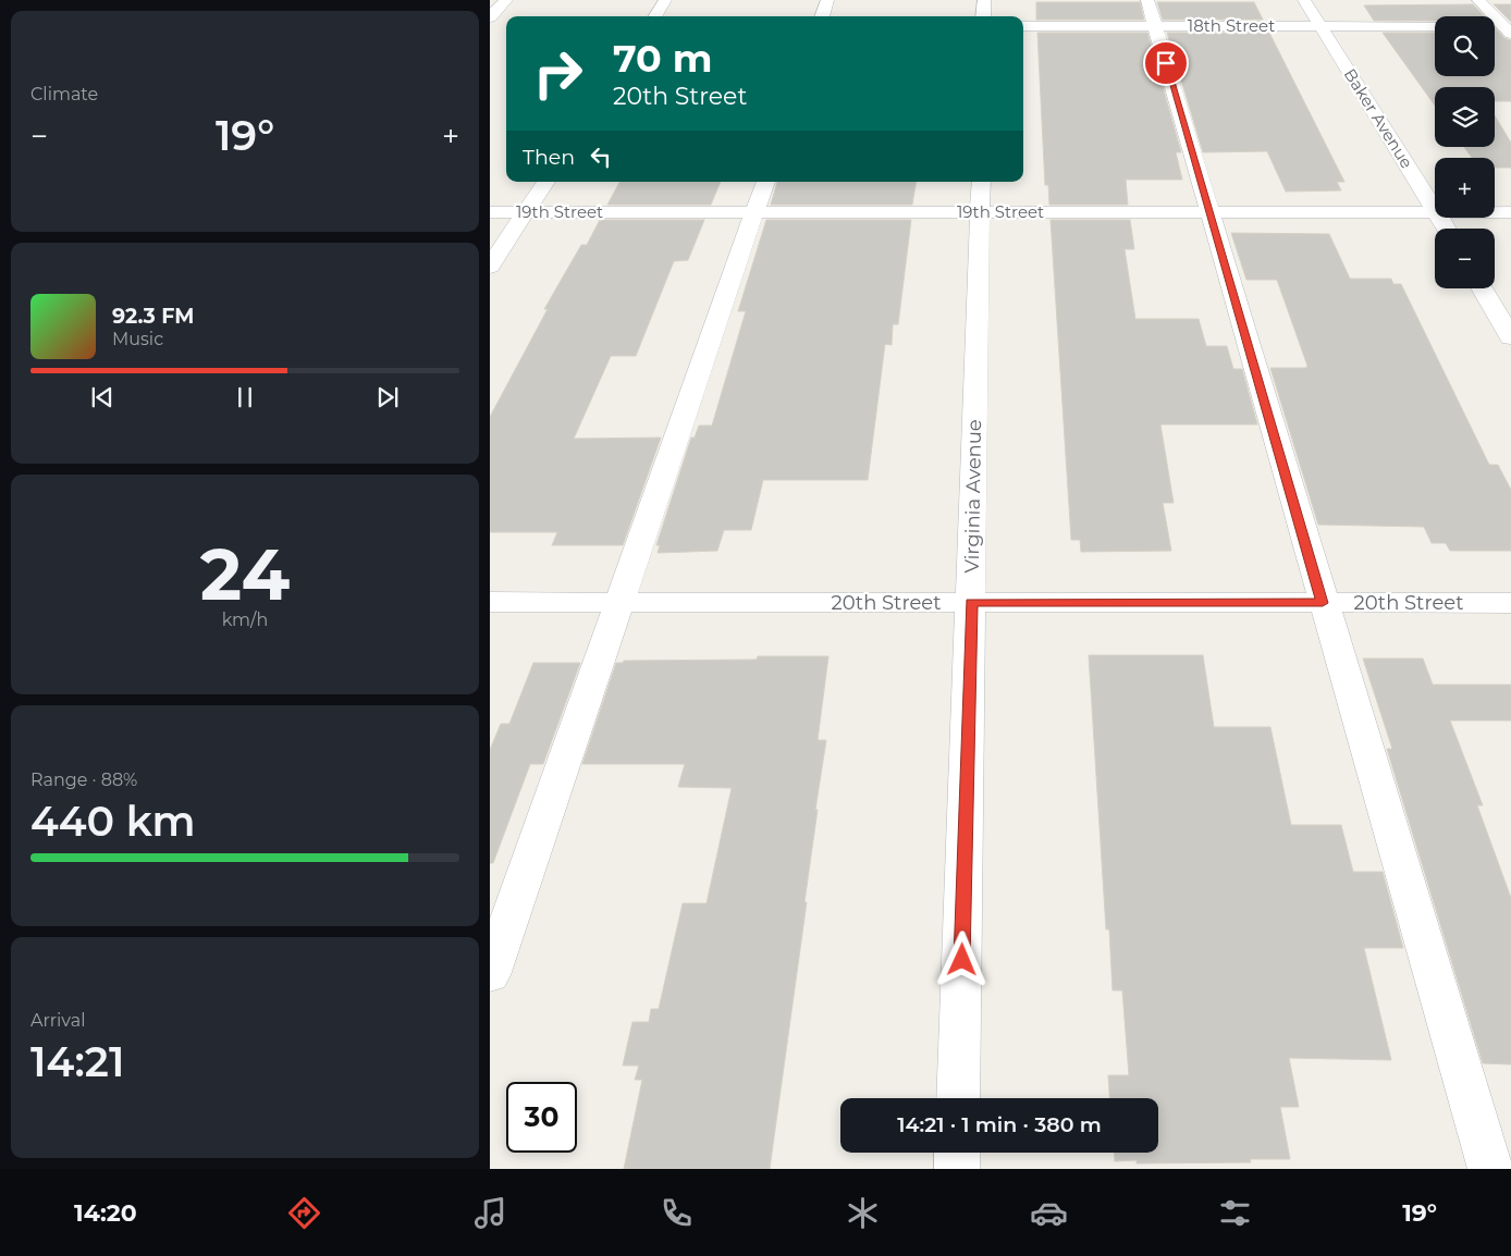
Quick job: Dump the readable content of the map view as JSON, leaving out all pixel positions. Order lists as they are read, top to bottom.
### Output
{
  "streets": {
    "street": [
      "18th Street",
      "Baker Avenue",
      "19th Street",
      "Virginia Avenue",
      "20th Street"
    ]
  },
  "crossings": [
    ["18th Street", "Baker Avenue"],
    ["19th Street", "Virginia Avenue"],
    ["Virginia Avenue", "20th Street"]
  ],
  "page": {
    "tile": [
      "Climate",
      ["24", "km/h"],
      ["Range · 88%", "440 km"],
      ["Arrival", "14:21"]
    ],
    "map_buttons": ["+", "−"],
    "turn": ["70 m", "20th Street"],
    "heat": ["−", "19°", "+"],
    "then": "Then",
    "song": ["92.3 FM", "Music"],
    "limit": "30",
    "trip": "14:21 · 1 min · 380 m",
    "tabs": ["14:20", "19°"]
  }
}
